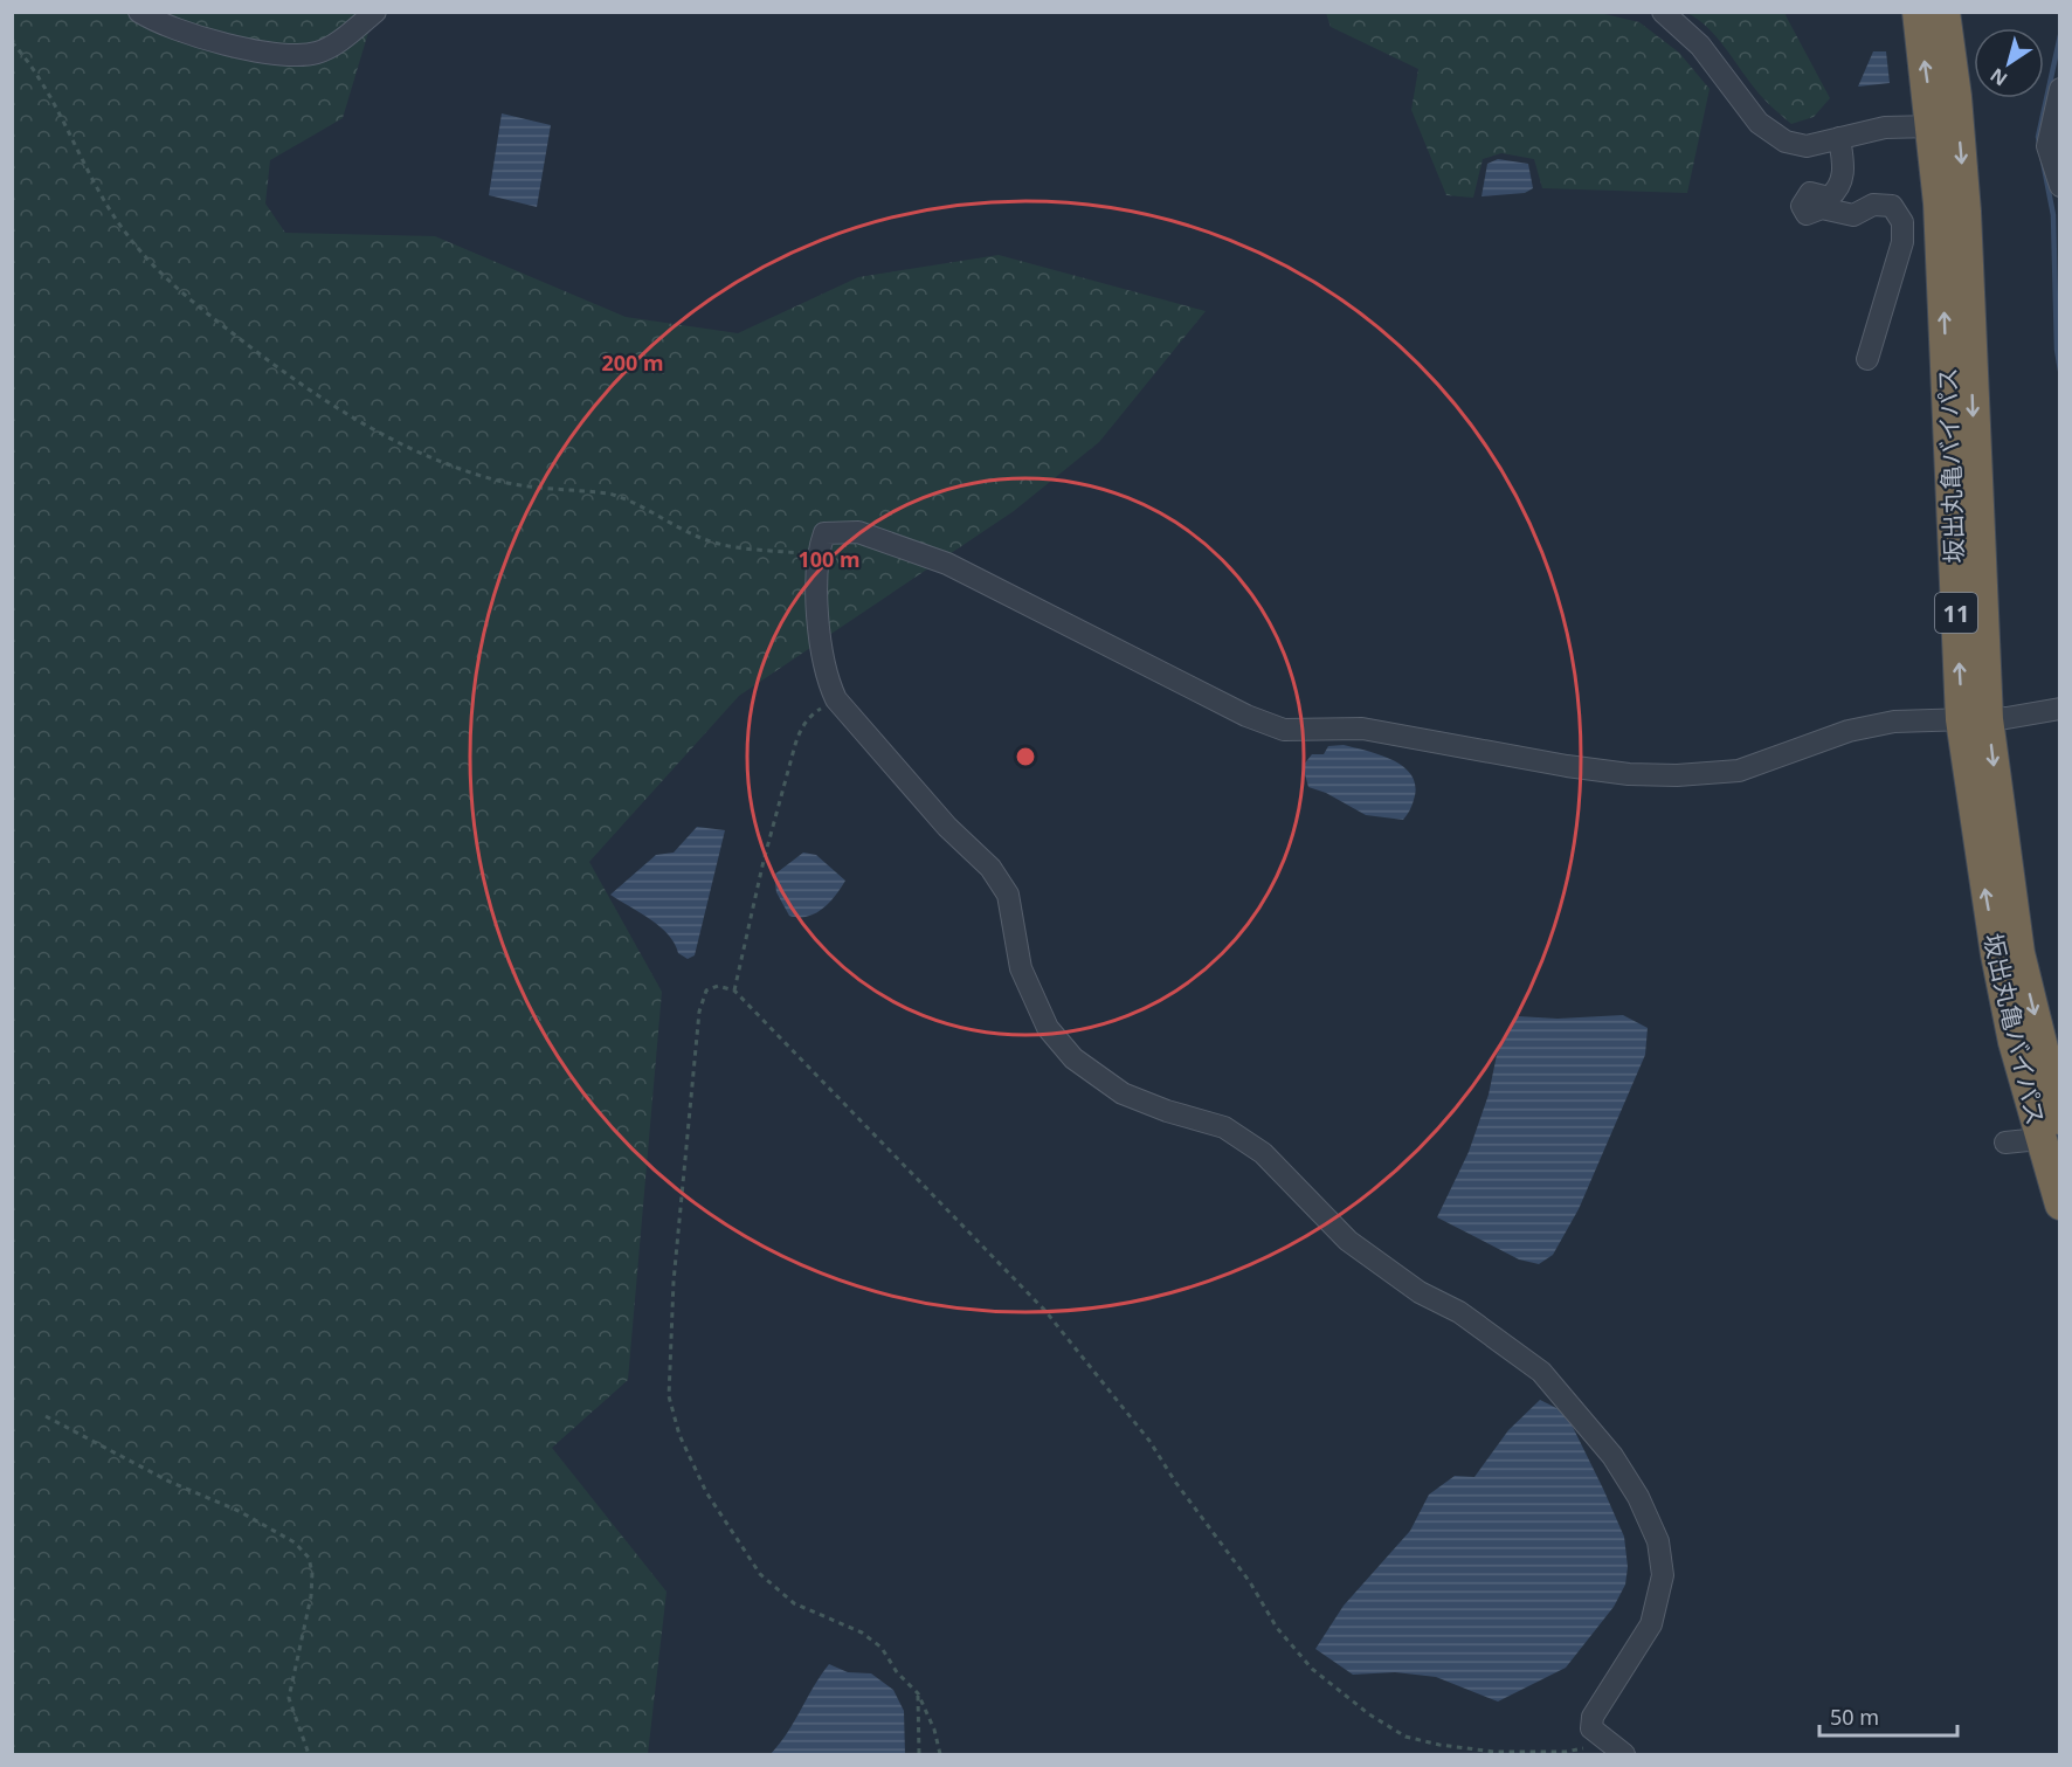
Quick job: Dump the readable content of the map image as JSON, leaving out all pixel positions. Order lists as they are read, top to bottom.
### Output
{
  "streets": {
    "highway": ["坂出丸亀バイパス", "11"]
  },
  "scale_bar": "50 m",
  "north": "bottom left",
  "rings": ["200 m", "100 m"]
}
